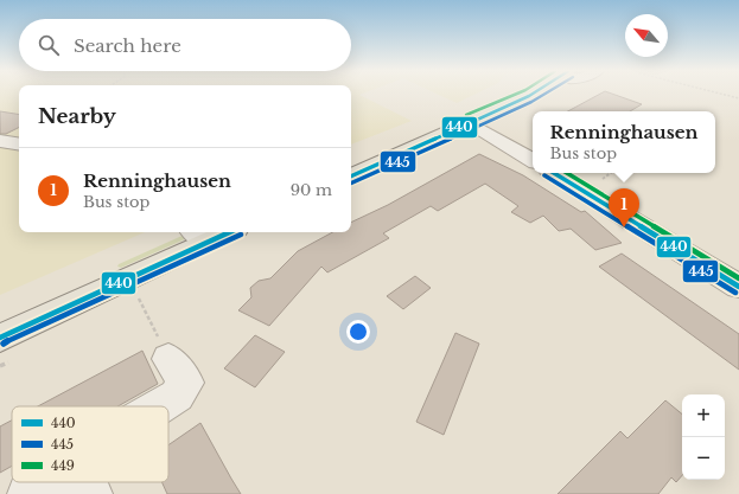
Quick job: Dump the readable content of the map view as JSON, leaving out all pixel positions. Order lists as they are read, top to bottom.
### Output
{
  "lines": ["transit line 440", "transit line 445", "transit line 449"],
  "legend": ["440", "445", "449"],
  "north": "top left",
  "page": {
    "search": "Search here",
    "heading": "Nearby",
    "popup": ["Renninghausen", "Bus stop"],
    "list": [
      {
        "mark": "1",
        "name": "Renninghausen",
        "note": "Bus stop",
        "value": "90 m"
      }
    ],
    "pins": "1",
    "map_buttons": ["+", "−"]
  }
}
